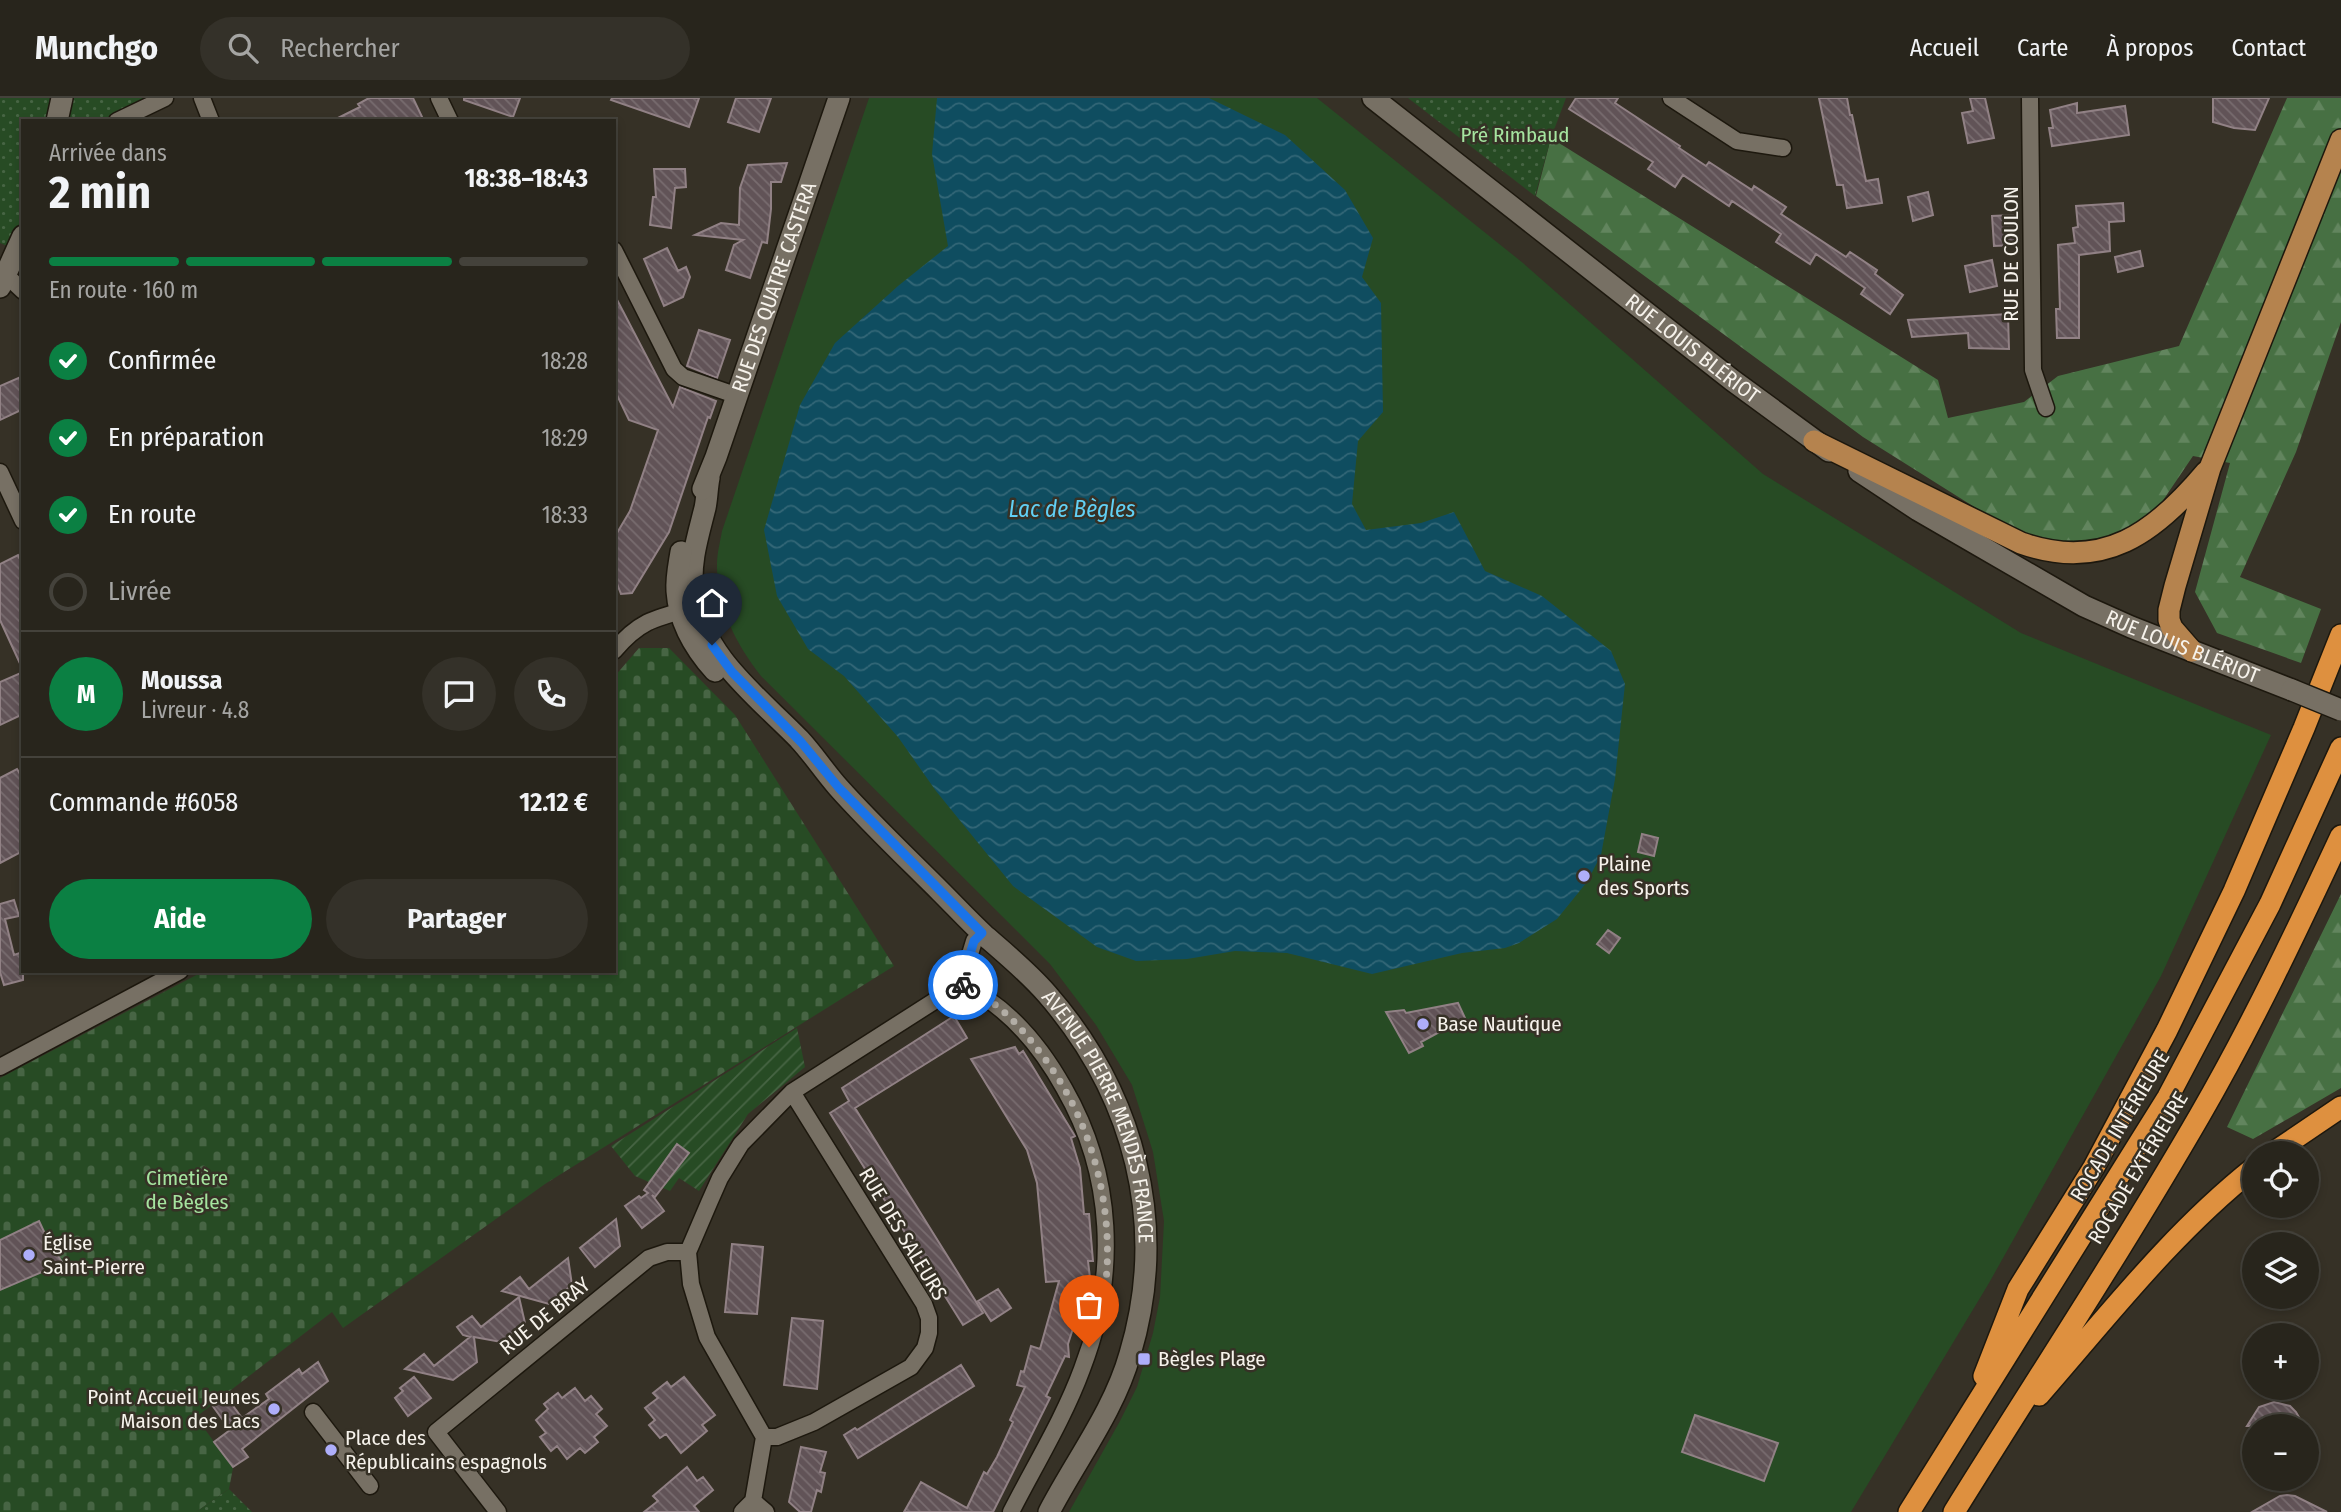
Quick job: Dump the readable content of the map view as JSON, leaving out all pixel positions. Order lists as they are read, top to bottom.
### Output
{
  "streets": {
    "highway": ["ROCADE INTÉRIEURE", "ROCADE EXTÉRIEURE"],
    "street": [
      "RUE DE COULON",
      "RUE DES QUATRE CASTERA",
      "RUE LOUIS BLÉRIOT",
      "AVENUE PIERRE MENDÈS FRANCE",
      "RUE DES SALEURS",
      "RUE DE BRAY"
    ]
  },
  "crossings": [
    ["RUE DES QUATRE CASTERA", "AVENUE PIERRE MENDÈS FRANCE"]
  ],
  "water": ["Lac de Bègles"],
  "parks": ["Pré Rimbaud", "Cimetière de Bègles"],
  "places": {
    "other": [
      "Plaine des Sports",
      "Base Nautique",
      "Église Saint-Pierre",
      "Point Accueil Jeunes Maison des Lacs",
      "Place des Républicains espagnols"
    ],
    "transit": ["Bègles Plage"]
  },
  "page": {
    "header": "Munchgo",
    "search": "Rechercher",
    "nav": [
      "Accueil",
      "Carte",
      "À propos",
      "Contact"
    ],
    "heading": ["2 min", "Arrivée dans", "18:38–18:43"],
    "panel": [
      "Moussa",
      "Livreur · 4.8",
      "Commande #6058",
      "12.12 €"
    ],
    "bar": "En route · 160 m",
    "list": [
      ["Confirmée", "18:28"],
      ["En préparation", "18:29"],
      ["En route", "18:33"],
      "Livrée"
    ],
    "round": "M",
    "buttons": ["Aide", "Partager"],
    "map_buttons": ["+", "−"]
  }
}
